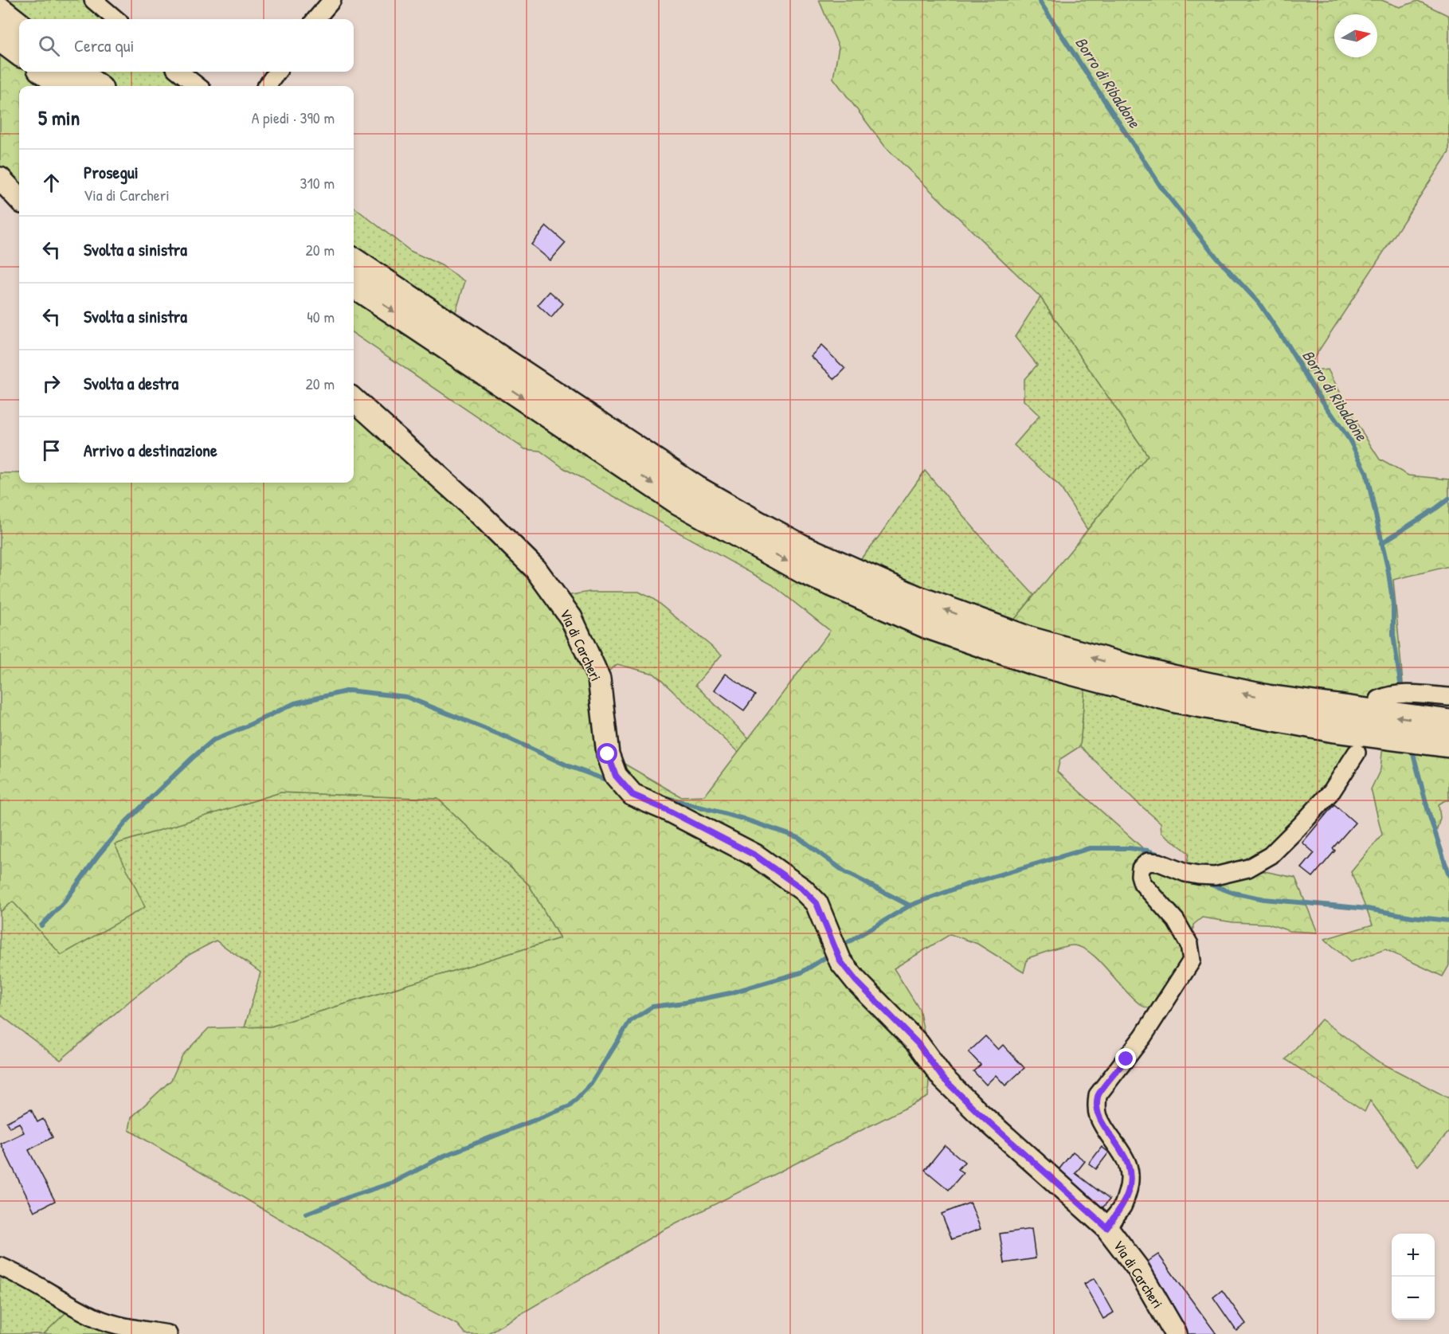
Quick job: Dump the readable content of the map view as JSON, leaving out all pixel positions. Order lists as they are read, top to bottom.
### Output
{
  "streets": {
    "street": ["Via di Carcheri"]
  },
  "water": ["Borro di Ribaldone"],
  "north": "right",
  "page": {
    "search": "Cerca qui",
    "heading": ["5 min", "A piedi · 390 m"],
    "list": [
      ["Prosegui", "Via di Carcheri", "310 m"],
      ["Svolta a sinistra", "20 m"],
      ["Svolta a sinistra", "40 m"],
      ["Svolta a destra", "20 m"],
      "Arrivo a destinazione"
    ],
    "map_buttons": ["+", "−"]
  }
}
